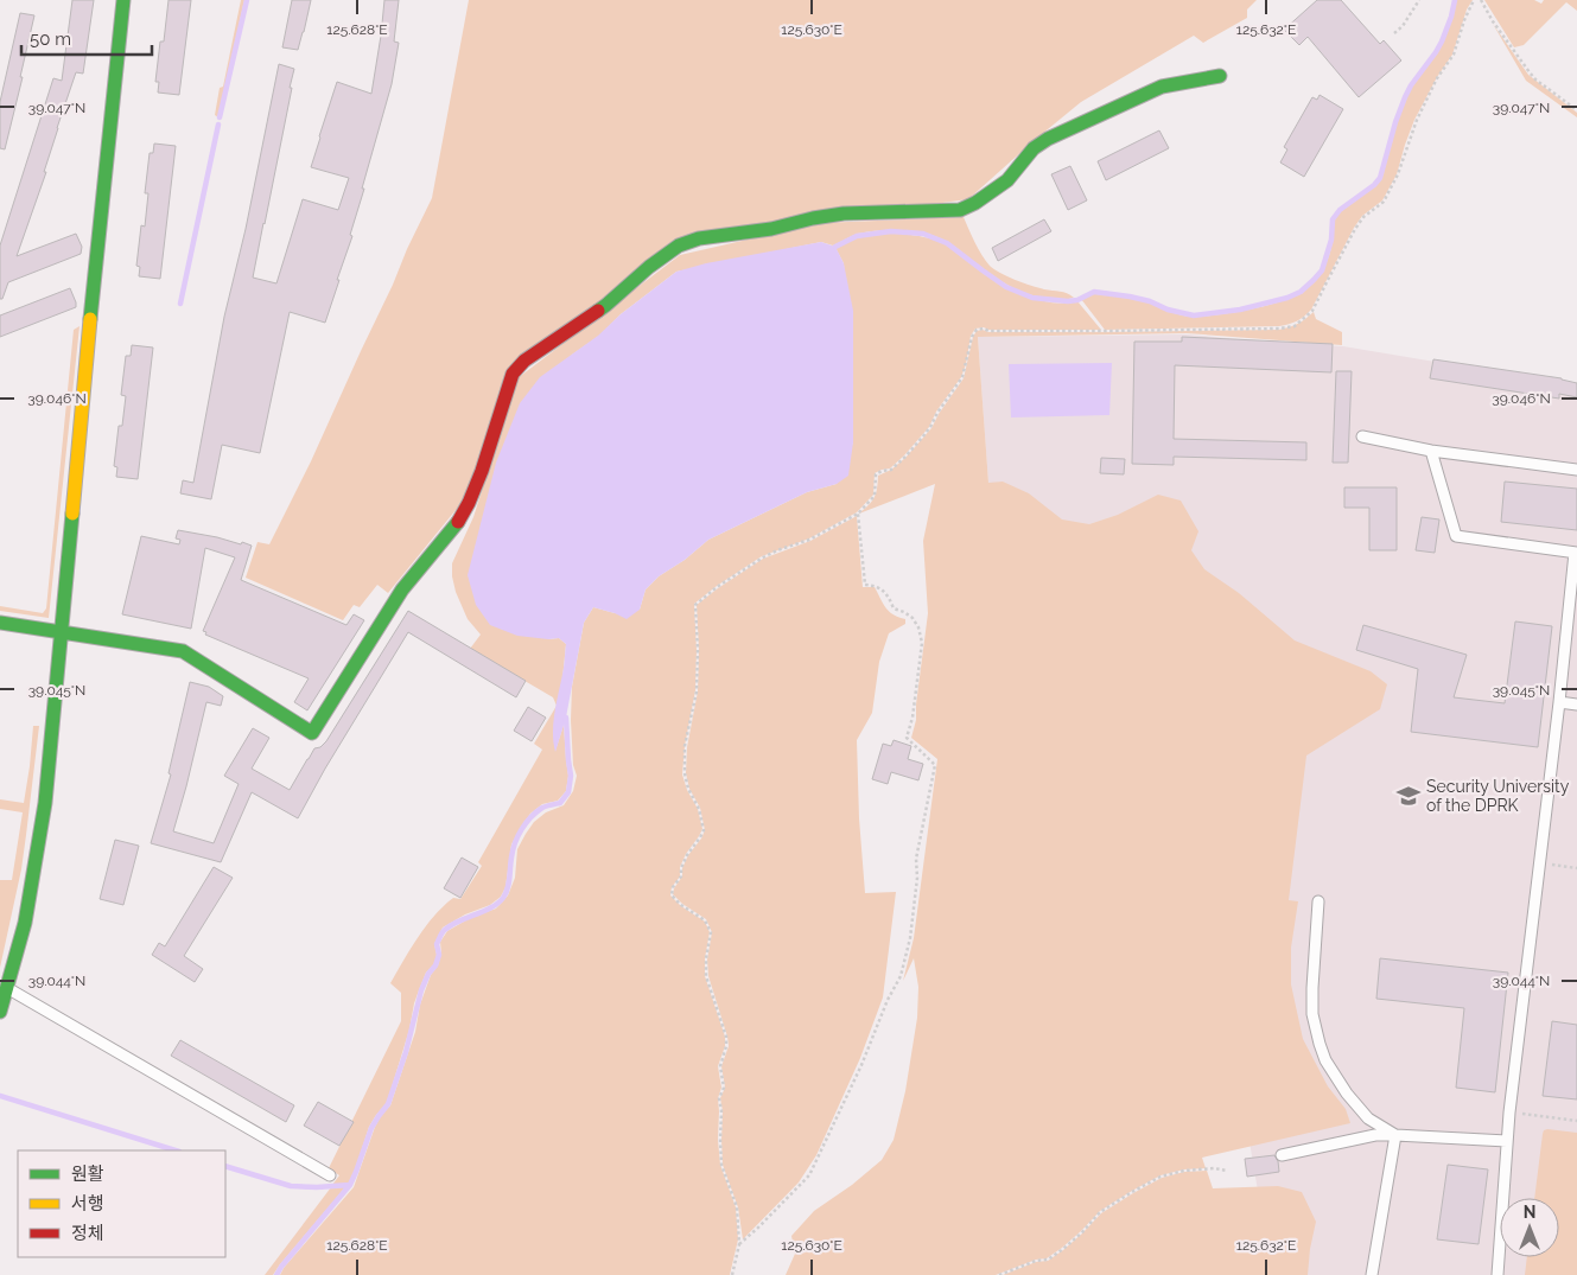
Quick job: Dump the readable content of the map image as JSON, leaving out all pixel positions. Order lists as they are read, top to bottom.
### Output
{
  "places": {
    "school or university": ["Security University of the DPRK"]
  },
  "legend": ["원활", "서행", "정체"],
  "scale_bar": "50 m",
  "north": "top",
  "coordinates": [
    "125.628°E",
    "125.630°E",
    "125.632°E",
    "39.047°N",
    "39.046°N",
    "39.045°N",
    "39.044°N"
  ]
}
